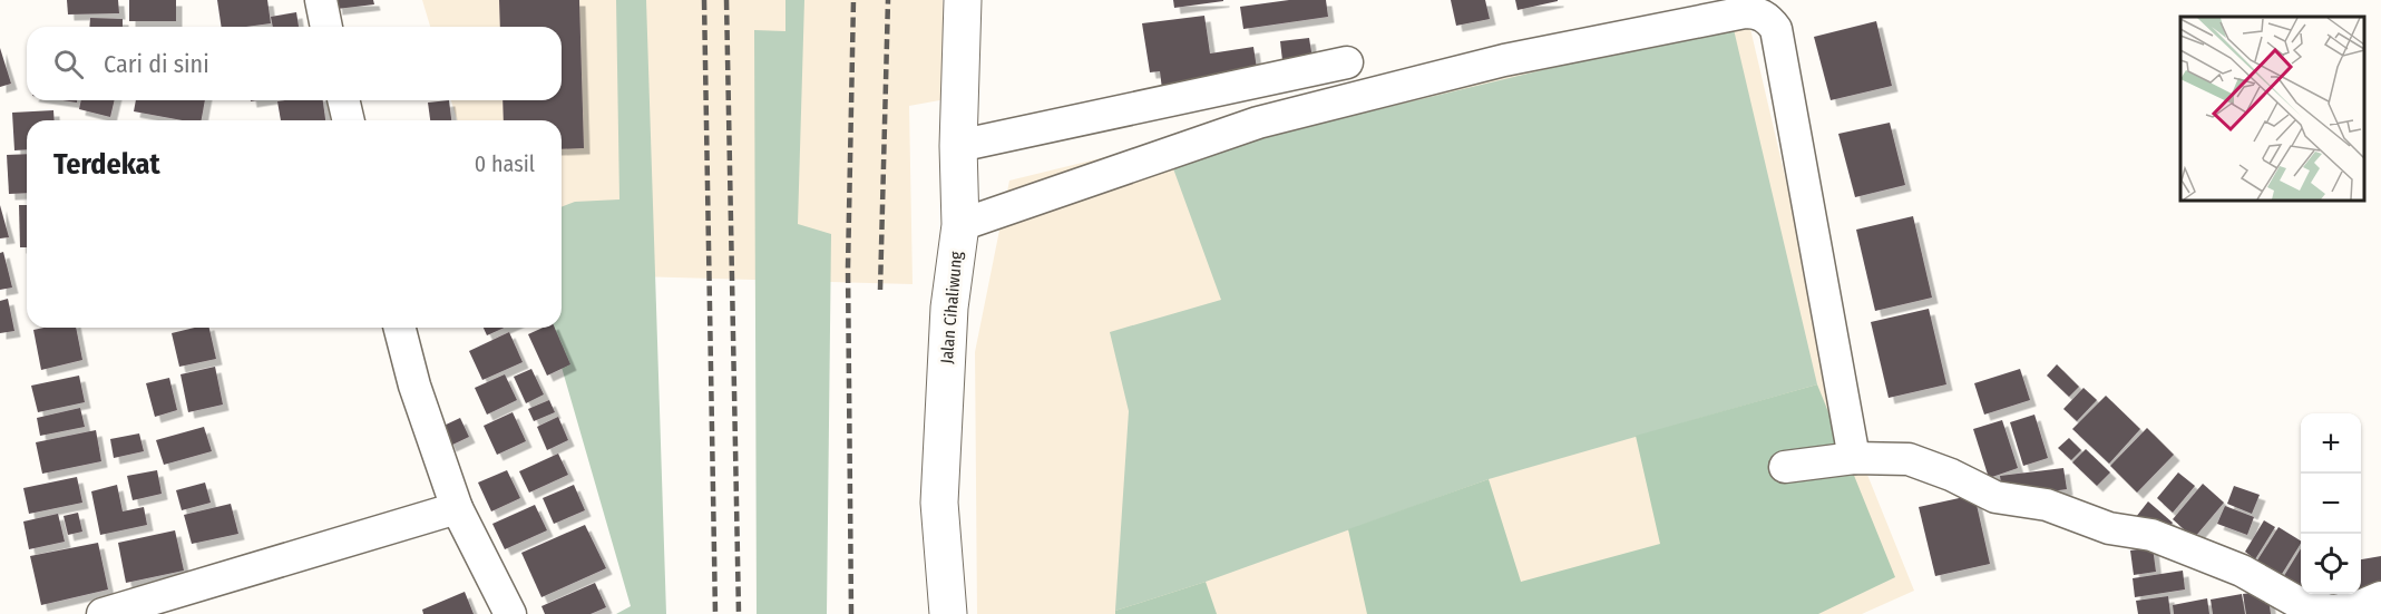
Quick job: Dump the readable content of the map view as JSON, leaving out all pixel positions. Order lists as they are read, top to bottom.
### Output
{
  "streets": {
    "highway": ["Jalan Cihaliwung"]
  },
  "page": {
    "search": "Cari di sini",
    "heading": ["Terdekat", "0 hasil"],
    "map_buttons": ["+", "−"]
  }
}
